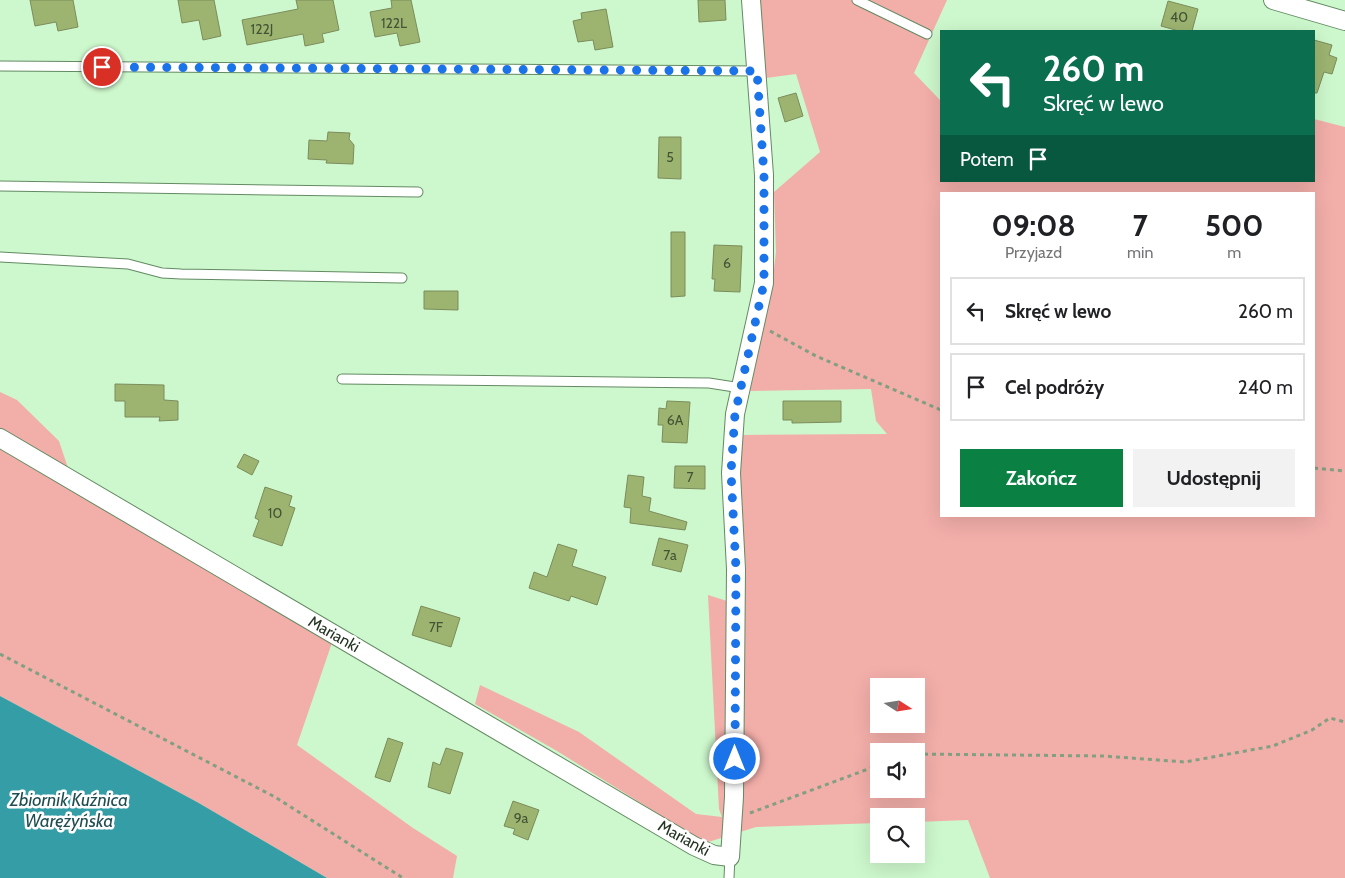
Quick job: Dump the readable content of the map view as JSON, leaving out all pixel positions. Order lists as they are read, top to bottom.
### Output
{
  "streets": {
    "street": ["Marianki"]
  },
  "water": ["Zbiornik Kuźnica Warężyńska"],
  "house_numbers": [
    "40",
    "122L",
    "122J",
    "5",
    "6",
    "6A",
    "7",
    "10",
    "7a",
    "7F",
    "9a"
  ],
  "north": "right",
  "page": {
    "turn": ["260 m", "Skręć w lewo"],
    "then": "Potem",
    "eta": [
      "09:08",
      "Przyjazd",
      "7",
      "min",
      "500",
      "m"
    ],
    "list": [
      {
        "name": "Skręć w lewo",
        "value": "260 m"
      },
      {
        "name": "Cel podróży",
        "value": "240 m"
      }
    ],
    "buttons": ["Zakończ", "Udostępnij"]
  }
}
